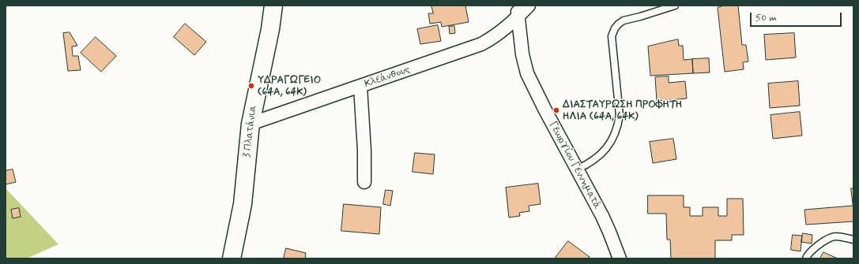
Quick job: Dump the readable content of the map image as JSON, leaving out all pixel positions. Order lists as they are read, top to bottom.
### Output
{
  "streets": {
    "street": ["Κλεάνθους", "3 Πλατάνια", "Γεωργίου Γεννηματά"]
  },
  "crossings": [
    ["Κλεάνθους", "3 Πλατάνια"],
    ["Κλεάνθους", "Γεωργίου Γεννηματά"]
  ],
  "places": ["ΥΔΡΑΓΩΓΕΙΟ (64Α, 64Κ)", "ΔΙΑΣΤΑΥΡΩΣΗ ΠΡΟΦΗΤΗ ΗΛΙΑ (64Α, 64Κ)"],
  "scale_bar": "50 m"
}
